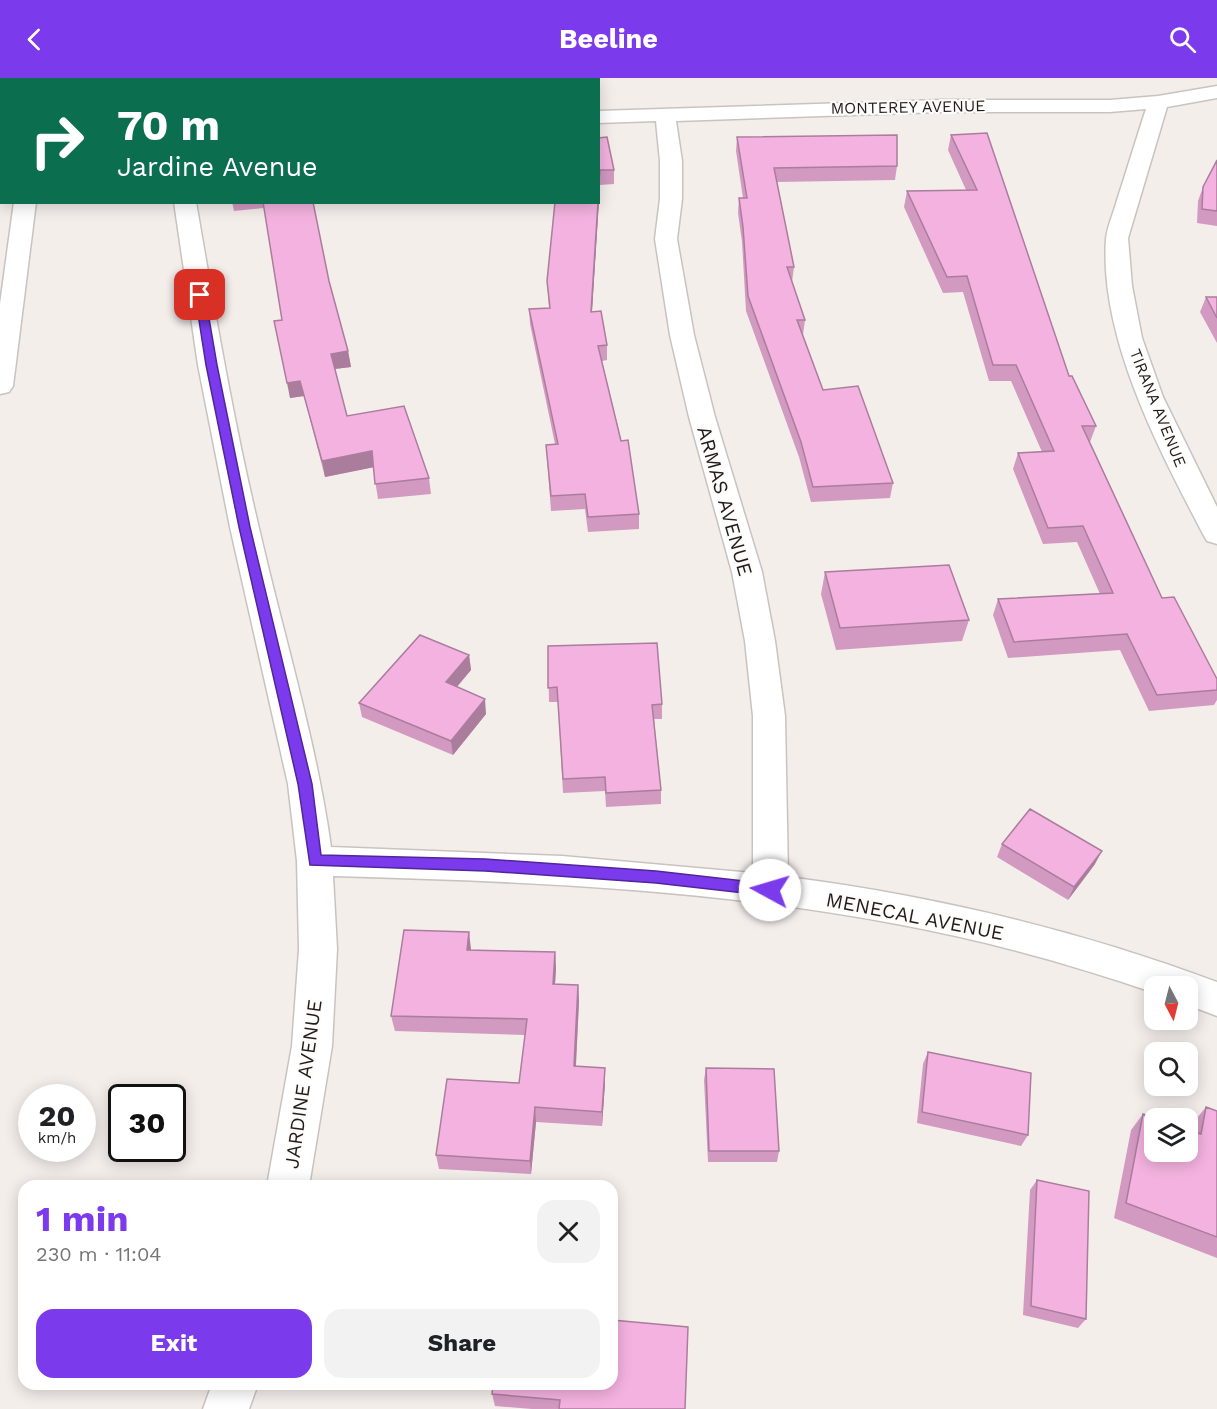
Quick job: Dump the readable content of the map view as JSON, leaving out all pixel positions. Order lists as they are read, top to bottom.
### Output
{
  "streets": {
    "street": [
      "MONTEREY AVENUE",
      "TIRANA AVENUE",
      "ARMAS AVENUE",
      "MENECAL AVENUE",
      "JARDINE AVENUE"
    ]
  },
  "crossings": [
    ["MONTEREY AVENUE", "TIRANA AVENUE"],
    ["MONTEREY AVENUE", "ARMAS AVENUE"],
    ["ARMAS AVENUE", "MENECAL AVENUE"],
    ["MENECAL AVENUE", "JARDINE AVENUE"]
  ],
  "north": "bottom",
  "page": {
    "header": "Beeline",
    "turn": ["70 m", "Jardine Avenue"],
    "speed": "20 km/h",
    "limit": "30",
    "heading": ["1 min", "230 m · 11:04"],
    "buttons": ["Exit", "Share"]
  }
}
